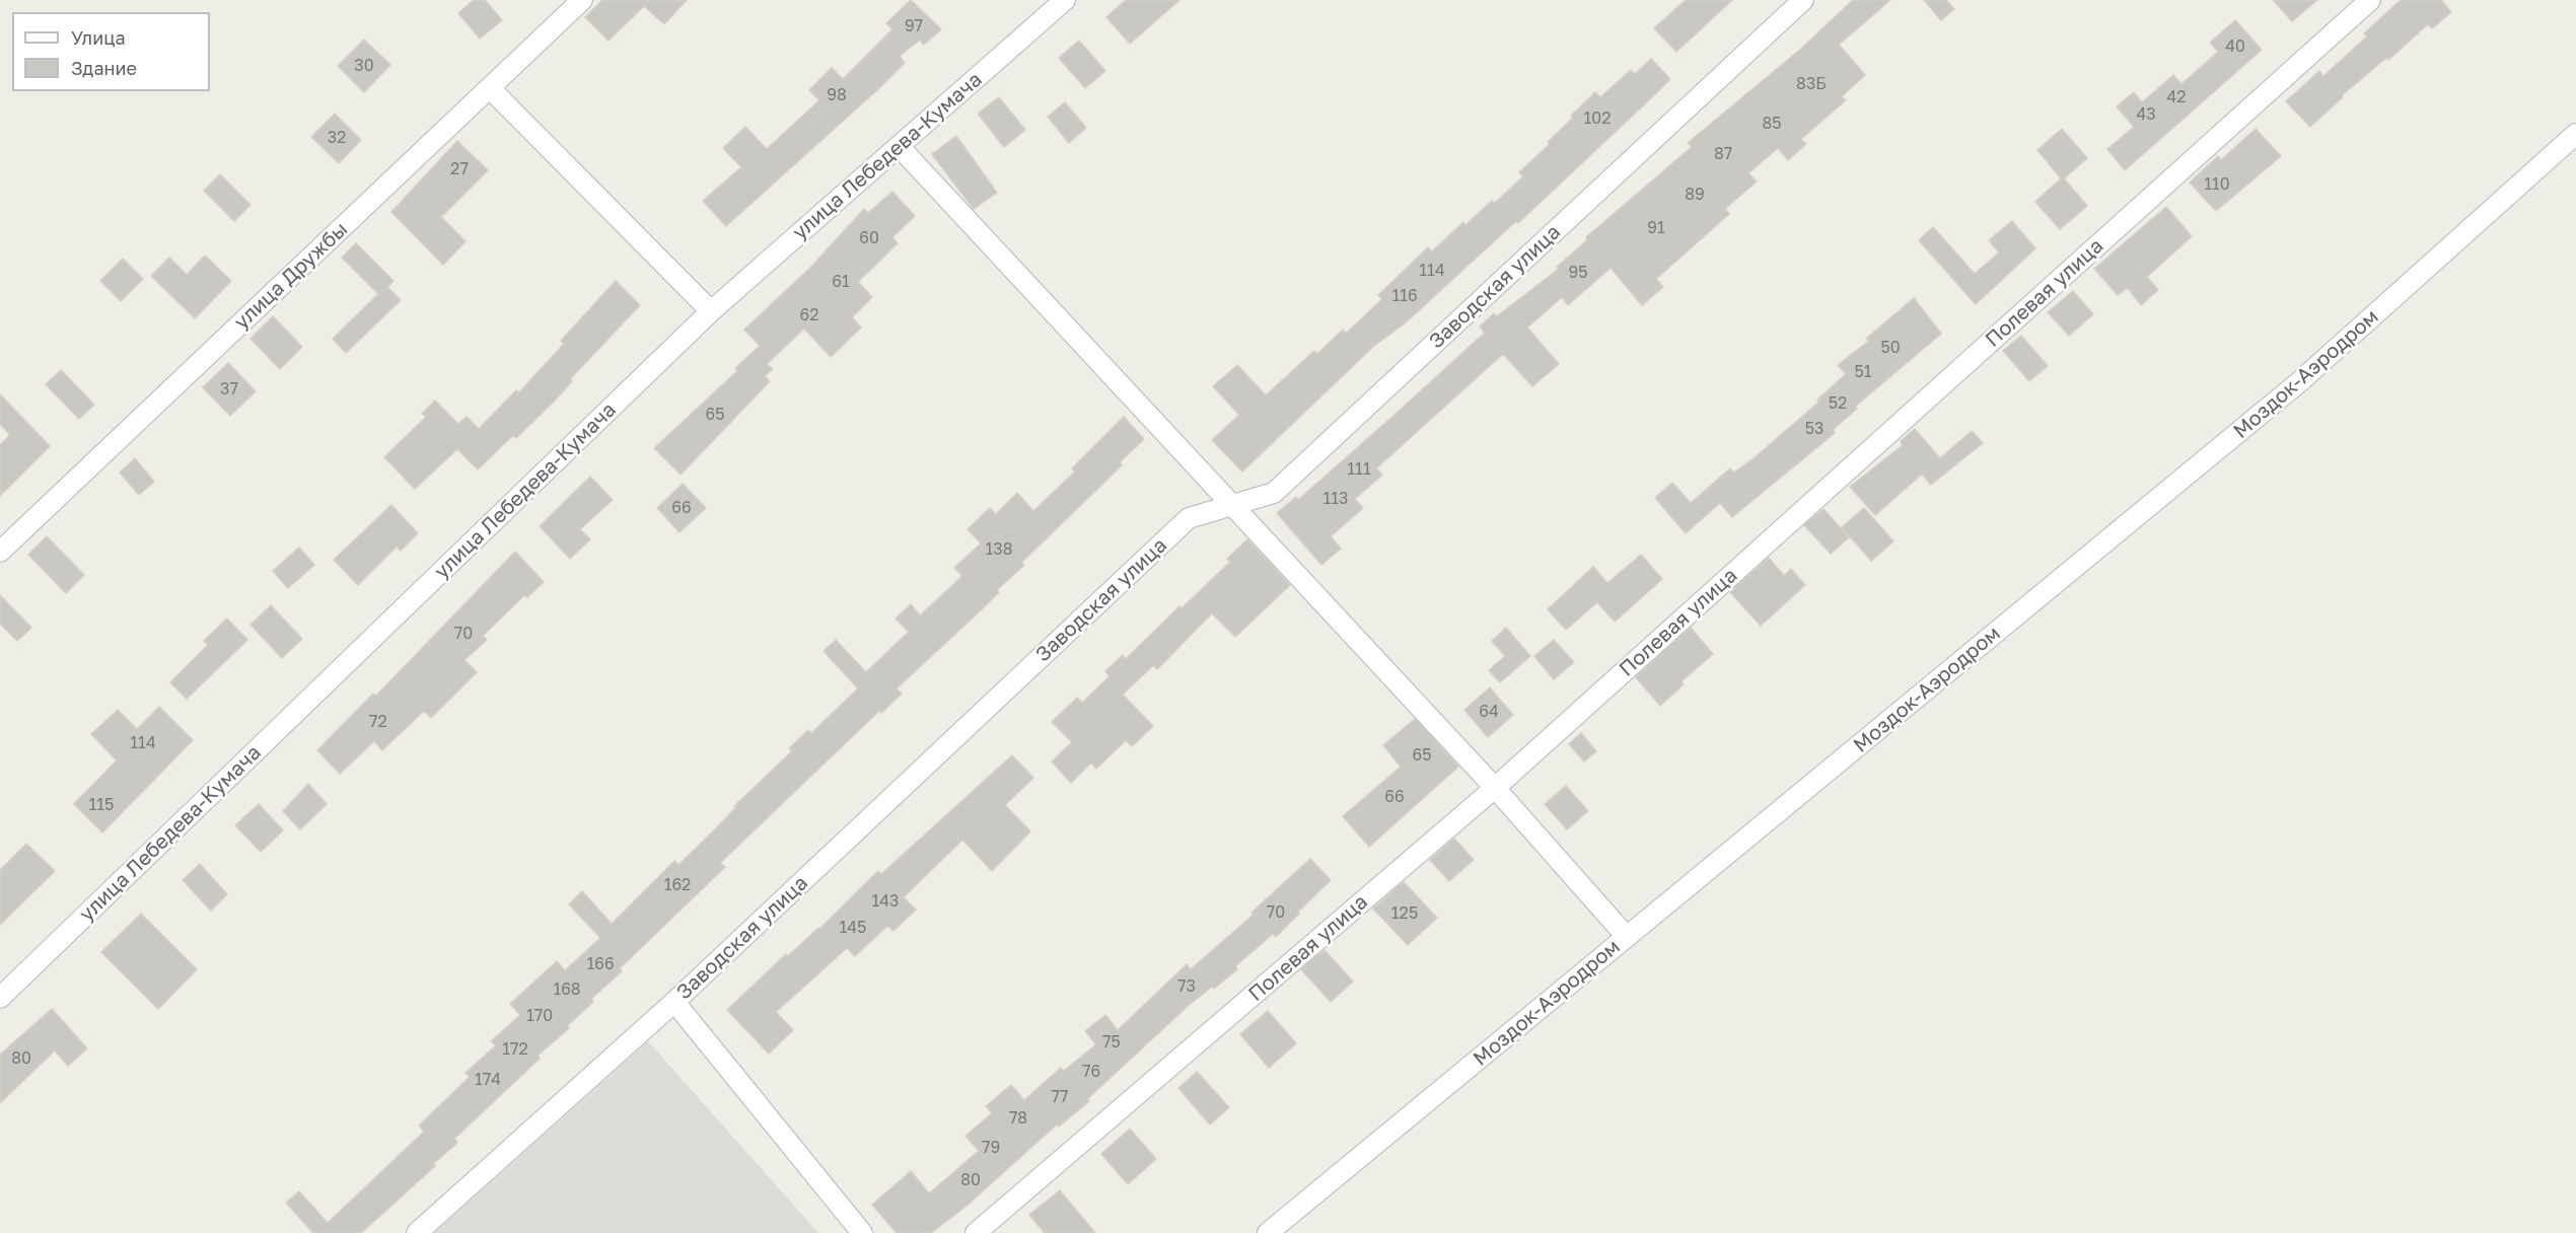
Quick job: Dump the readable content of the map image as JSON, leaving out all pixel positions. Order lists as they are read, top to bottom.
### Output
{
  "streets": {
    "street": [
      "улица Лебедева-Кумача",
      "улица Дружбы",
      "Заводская улица",
      "Полевая улица",
      "Моздок-Аэродром"
    ]
  },
  "house_numbers": [
    "97",
    "40",
    "30",
    "83Б",
    "98",
    "42",
    "43",
    "102",
    "85",
    "32",
    "87",
    "27",
    "110",
    "89",
    "91",
    "60",
    "114",
    "95",
    "61",
    "116",
    "62",
    "50",
    "51",
    "37",
    "52",
    "65",
    "53",
    "111",
    "113",
    "66",
    "138",
    "70",
    "64",
    "72",
    "114",
    "65",
    "66",
    "115",
    "162",
    "143",
    "70",
    "125",
    "145",
    "166",
    "73",
    "168",
    "170",
    "75",
    "172",
    "80",
    "76",
    "174",
    "77",
    "78",
    "79",
    "80"
  ],
  "legend": ["Улица", "Здание"]
}
